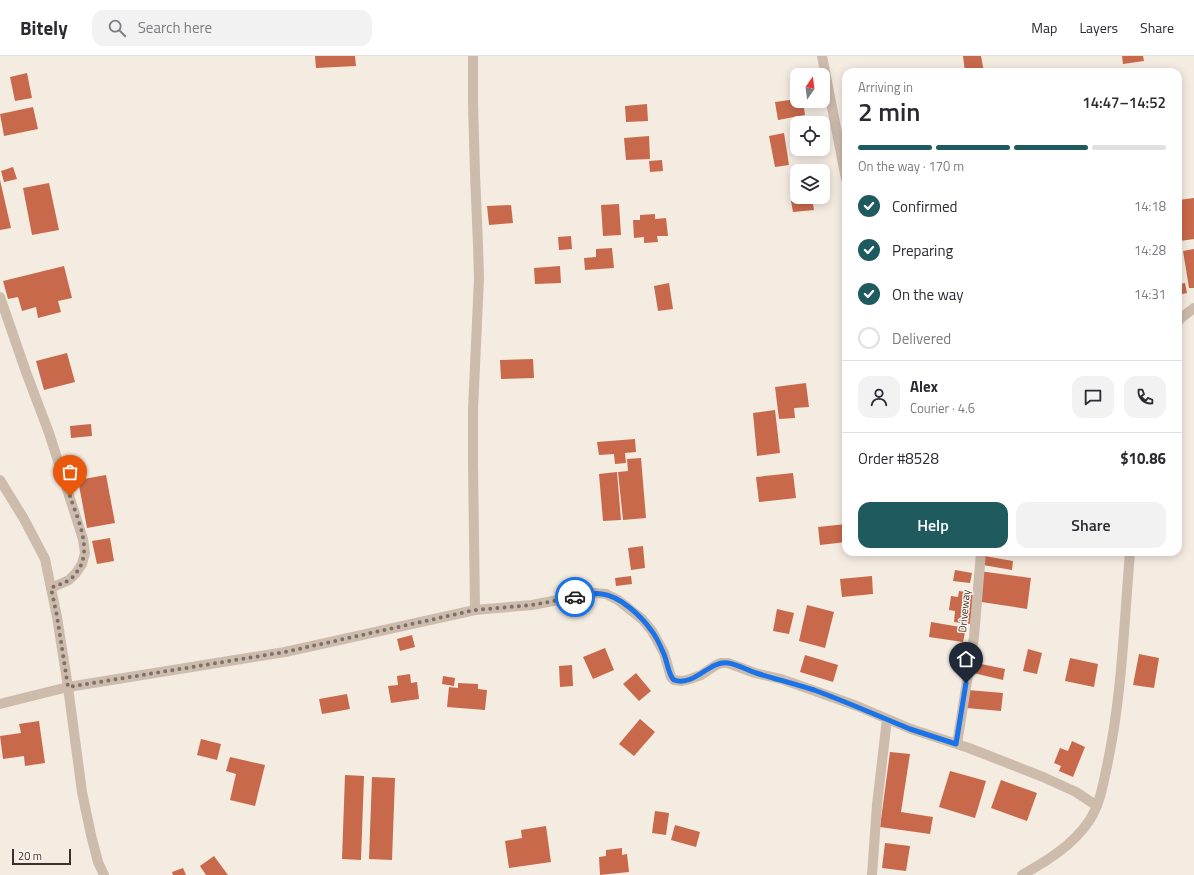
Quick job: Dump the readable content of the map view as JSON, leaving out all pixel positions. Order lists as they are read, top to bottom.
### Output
{
  "streets": {
    "street": ["Driveway"]
  },
  "scale_bar": "20 m",
  "north": "top",
  "page": {
    "header": "Bitely",
    "search": "Search here",
    "nav": ["Map", "Layers", "Share"],
    "heading": ["2 min", "Arriving in", "14:47–14:52"],
    "panel": [
      "Alex",
      "Courier · 4.6",
      "Order #8528",
      "$10.86"
    ],
    "bar": "On the way · 170 m",
    "list": [
      ["Confirmed", "14:18"],
      ["Preparing", "14:28"],
      ["On the way", "14:31"],
      "Delivered"
    ],
    "buttons": ["Help", "Share"],
    "scale": "20 m"
  }
}
